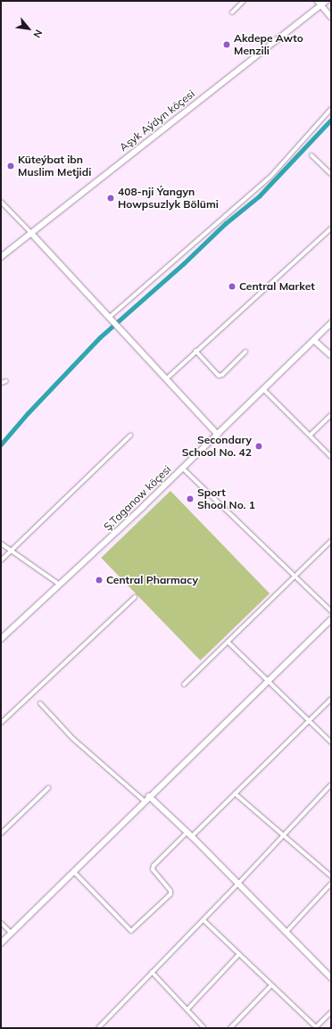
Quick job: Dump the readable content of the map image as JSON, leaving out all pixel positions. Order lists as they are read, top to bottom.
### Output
{
  "streets": {
    "street": ["Aşyk Aýdyn köçesi", "Ş.Taganow köçesi"]
  },
  "places": [
    "Akdepe Awto Menzili",
    "Küteýbat ibn Muslim Metjidi",
    "408-nji Ýangyn Howpsuzlyk Bölümi",
    "Central Market",
    "Secondary School No. 42",
    "Sport Shool No. 1",
    "Central Pharmacy"
  ],
  "north": "bottom right"
}
